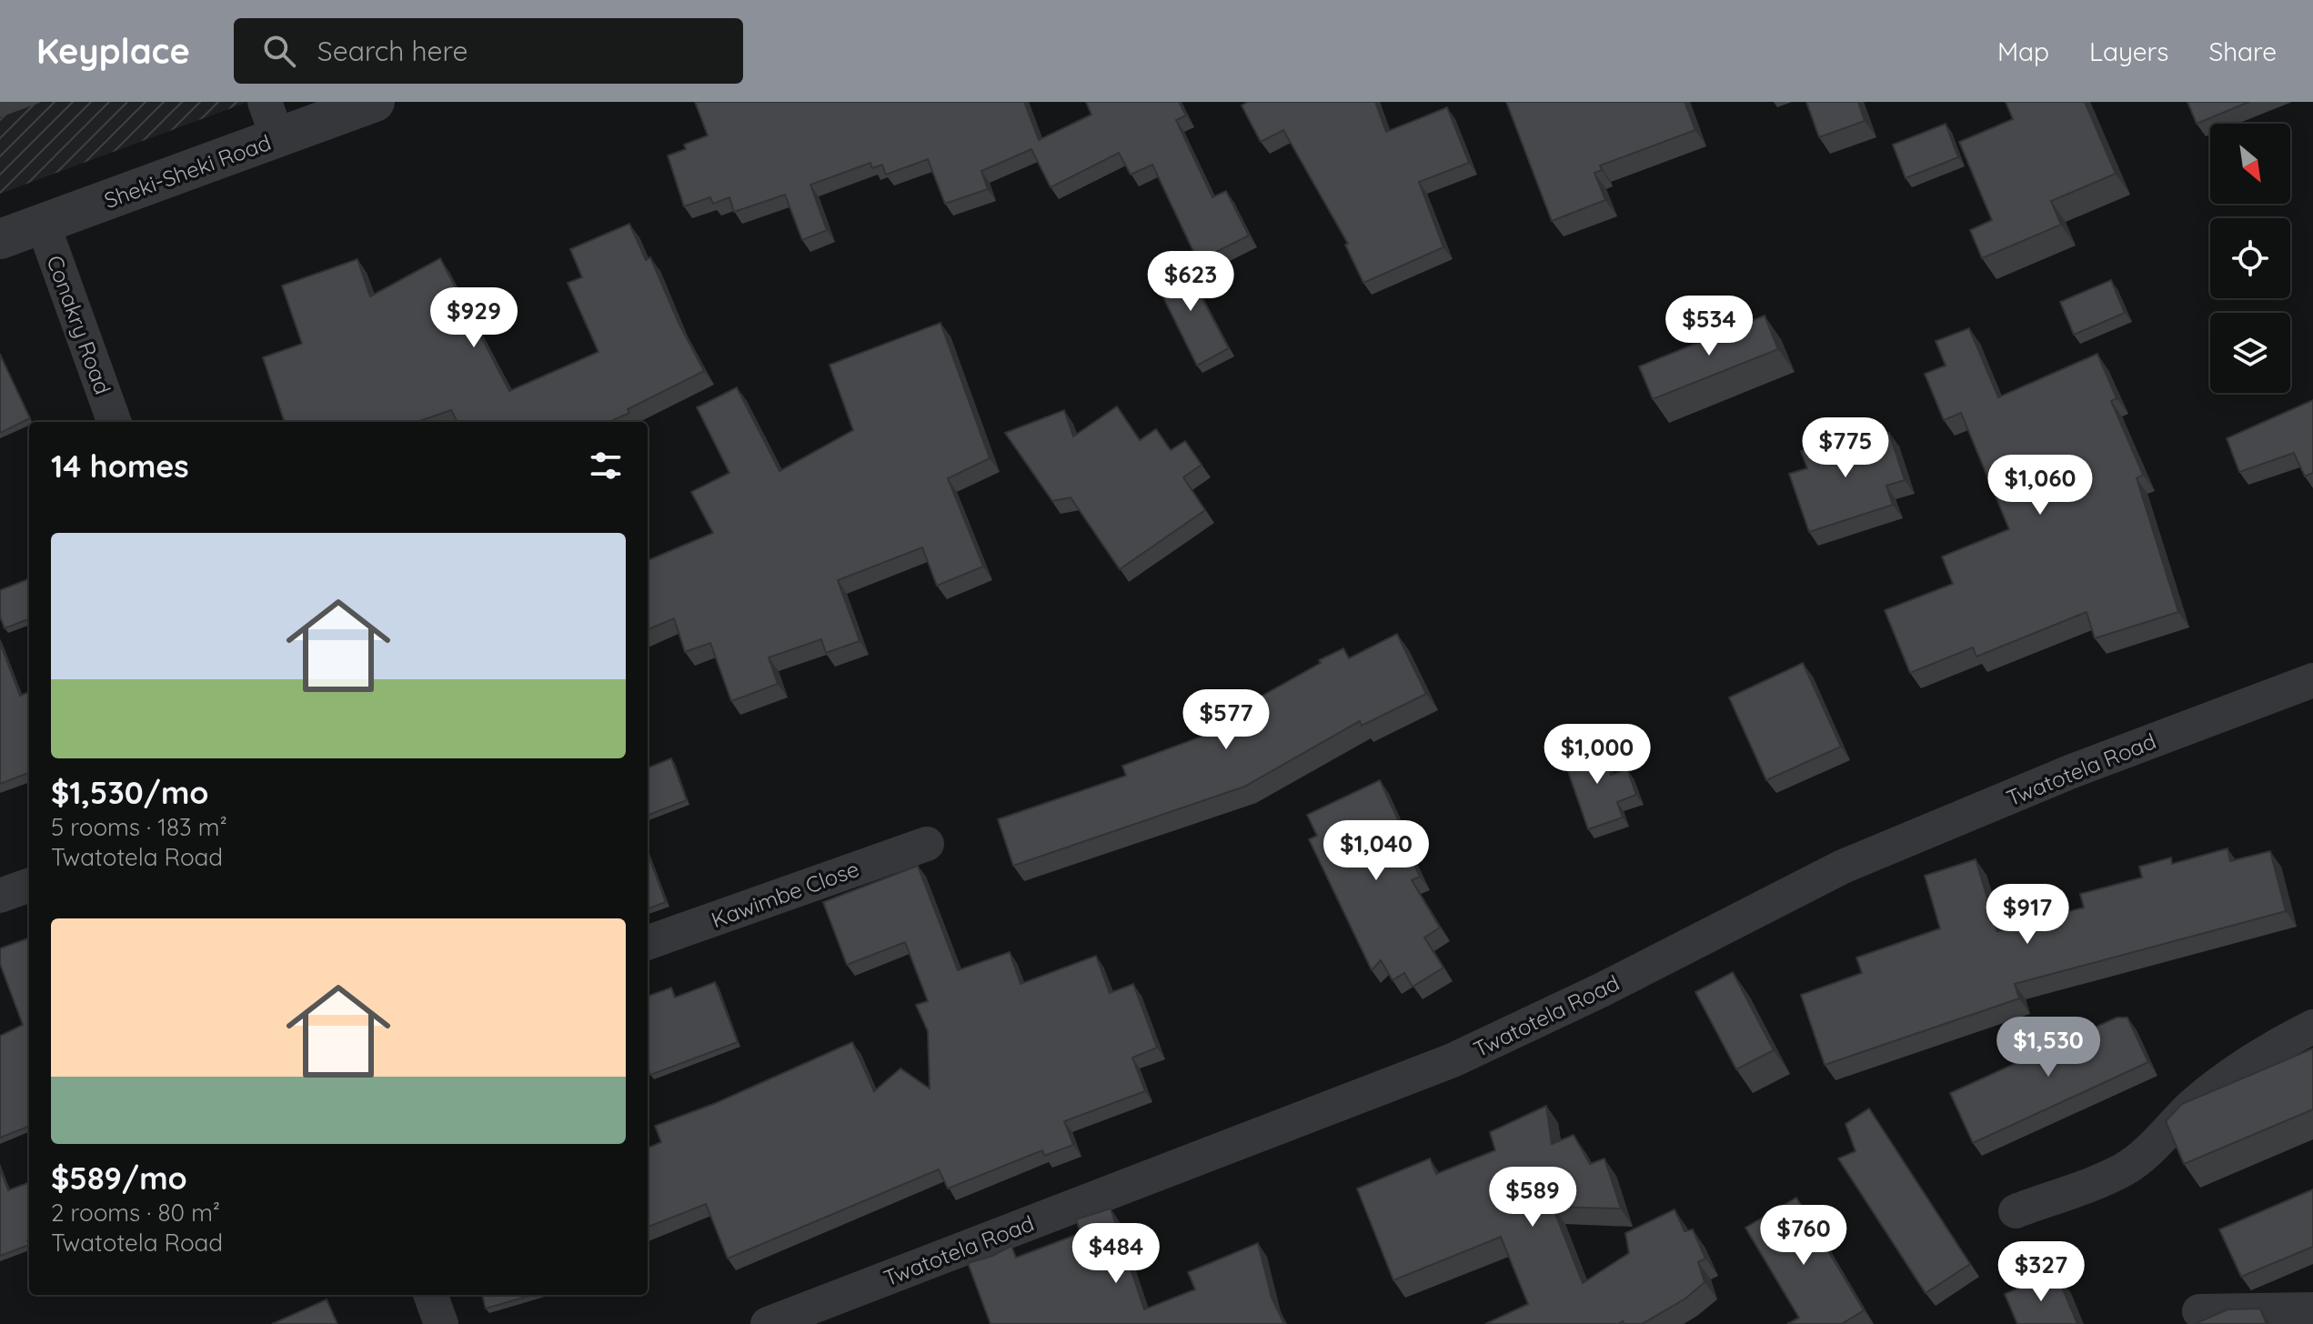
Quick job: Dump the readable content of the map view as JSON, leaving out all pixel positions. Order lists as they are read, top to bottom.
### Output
{
  "streets": {
    "street": [
      "Sheki-Sheki Road",
      "Conakry Road",
      "Twatotela Road",
      "Kawimbe Close"
    ]
  },
  "crossings": [
    ["Sheki-Sheki Road", "Conakry Road"]
  ],
  "north": "bottom right",
  "page": {
    "header": "Keyplace",
    "search": "Search here",
    "nav": ["Map", "Layers", "Share"],
    "price": [
      "$623",
      "$929",
      "$534",
      "$775",
      "$1,060",
      "$577",
      "$1,000",
      "$1,040",
      "$917",
      "$1,530",
      "$589",
      "$760",
      "$484",
      "$327"
    ],
    "heading": "14 homes",
    "list": [
      {
        "name": "$1,530/mo",
        "note": "5 rooms · 183 m² · Twatotela Road"
      },
      {
        "name": "$589/mo",
        "note": "2 rooms · 80 m² · Twatotela Road"
      }
    ]
  }
}
